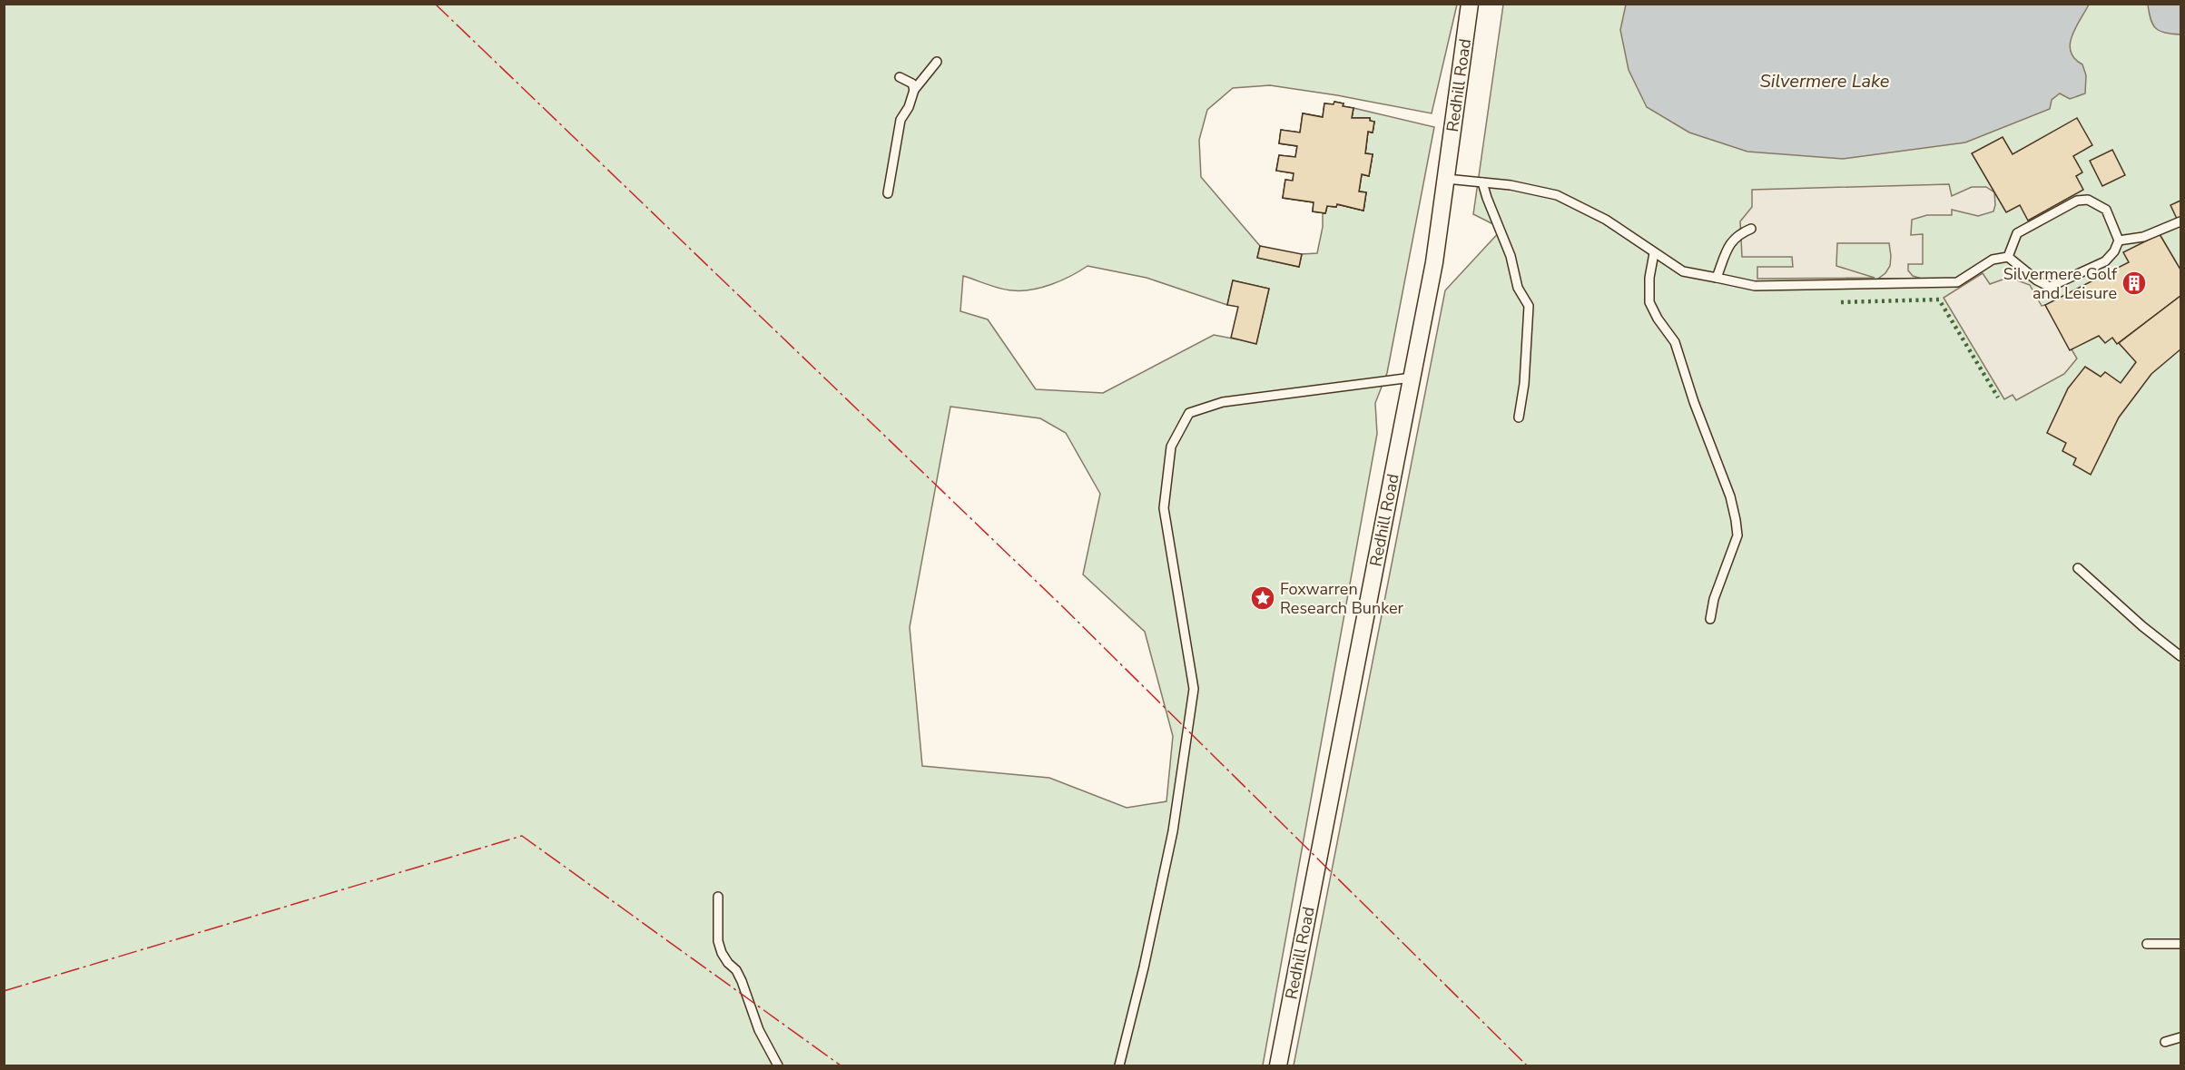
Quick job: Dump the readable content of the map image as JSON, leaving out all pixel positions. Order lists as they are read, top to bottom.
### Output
{
  "streets": {
    "street": ["Redhill Road"]
  },
  "water": ["Silvermere Lake"],
  "places": {
    "building": ["Silvermere Golf and Leisure"],
    "place": ["Foxwarren Research Bunker"]
  }
}
